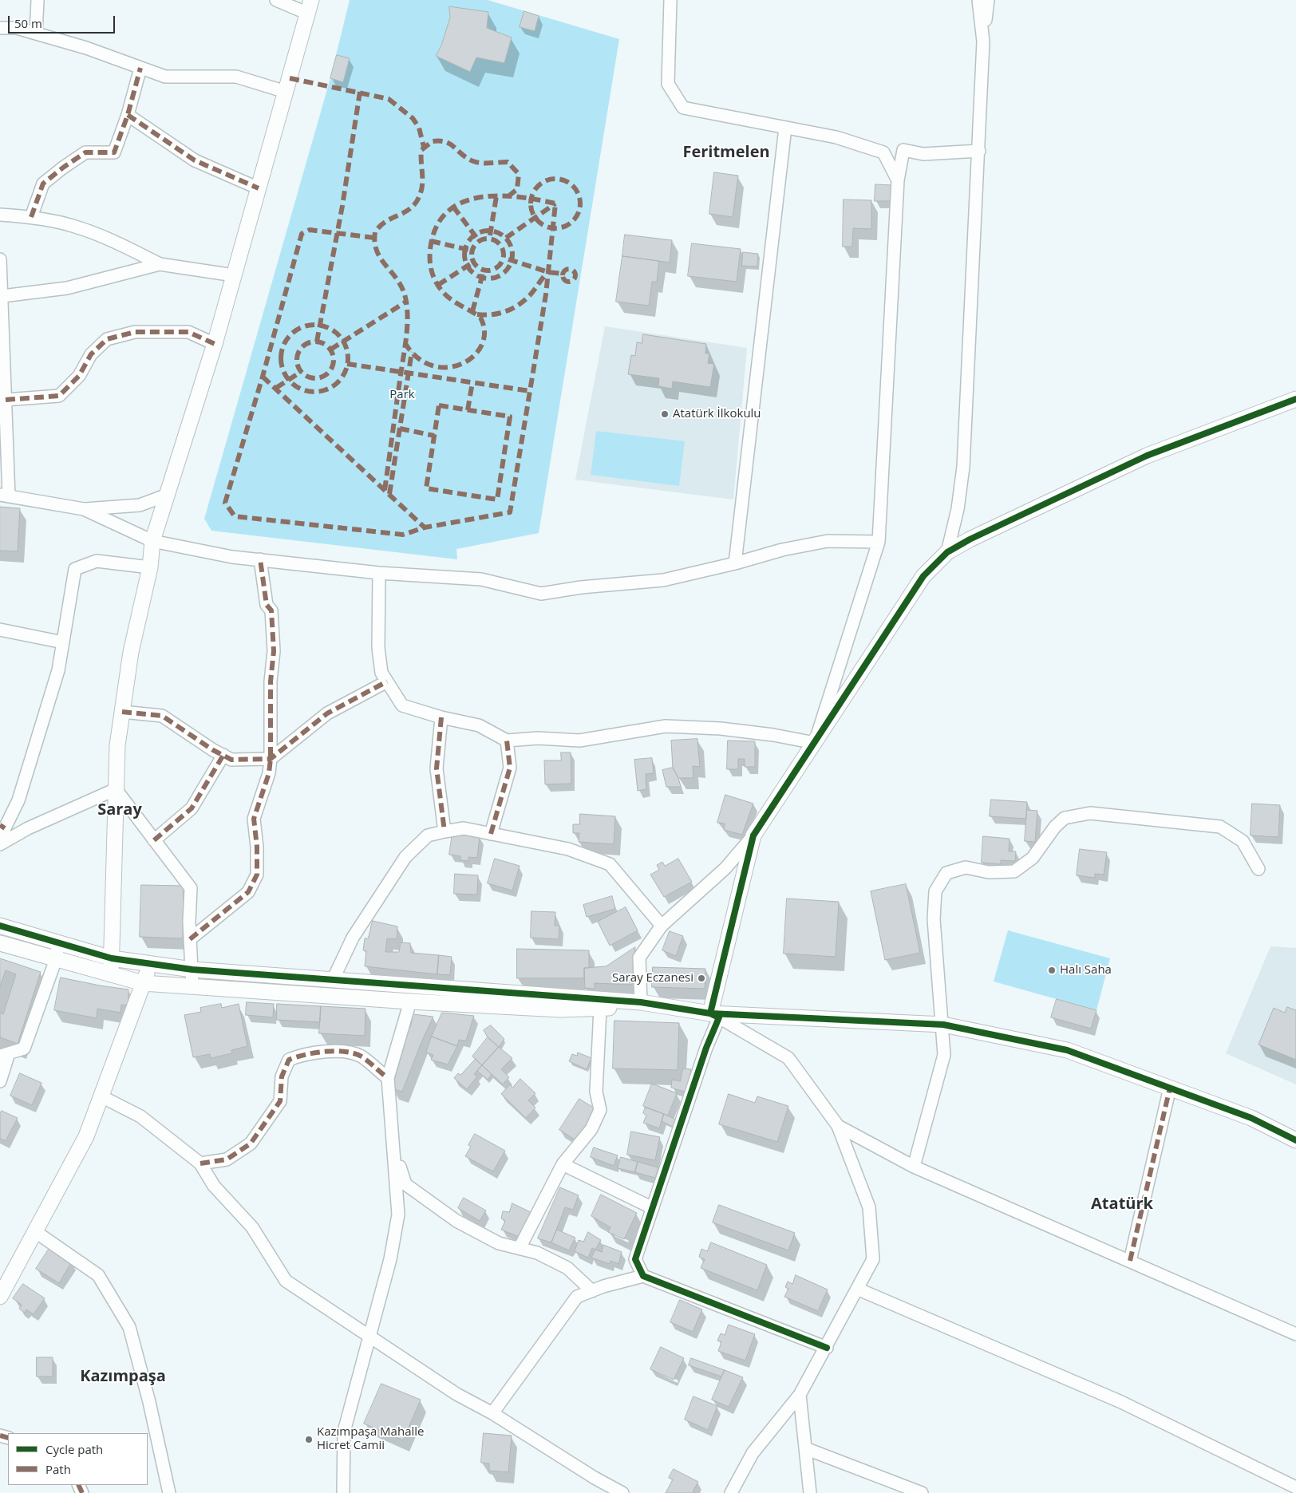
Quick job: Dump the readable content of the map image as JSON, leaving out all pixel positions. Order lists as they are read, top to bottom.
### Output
{
  "districts": [
    "Feritmelen",
    "Saray",
    "Atatürk",
    "Kazımpaşa"
  ],
  "parks": ["Park"],
  "places": [
    "Atatürk İlkokulu",
    "Halı Saha",
    "Saray Eczanesi",
    "Kazımpaşa Mahalle Hicret Camii"
  ],
  "legend": ["Cycle path", "Path"],
  "scale_bar": "50 m"
}
